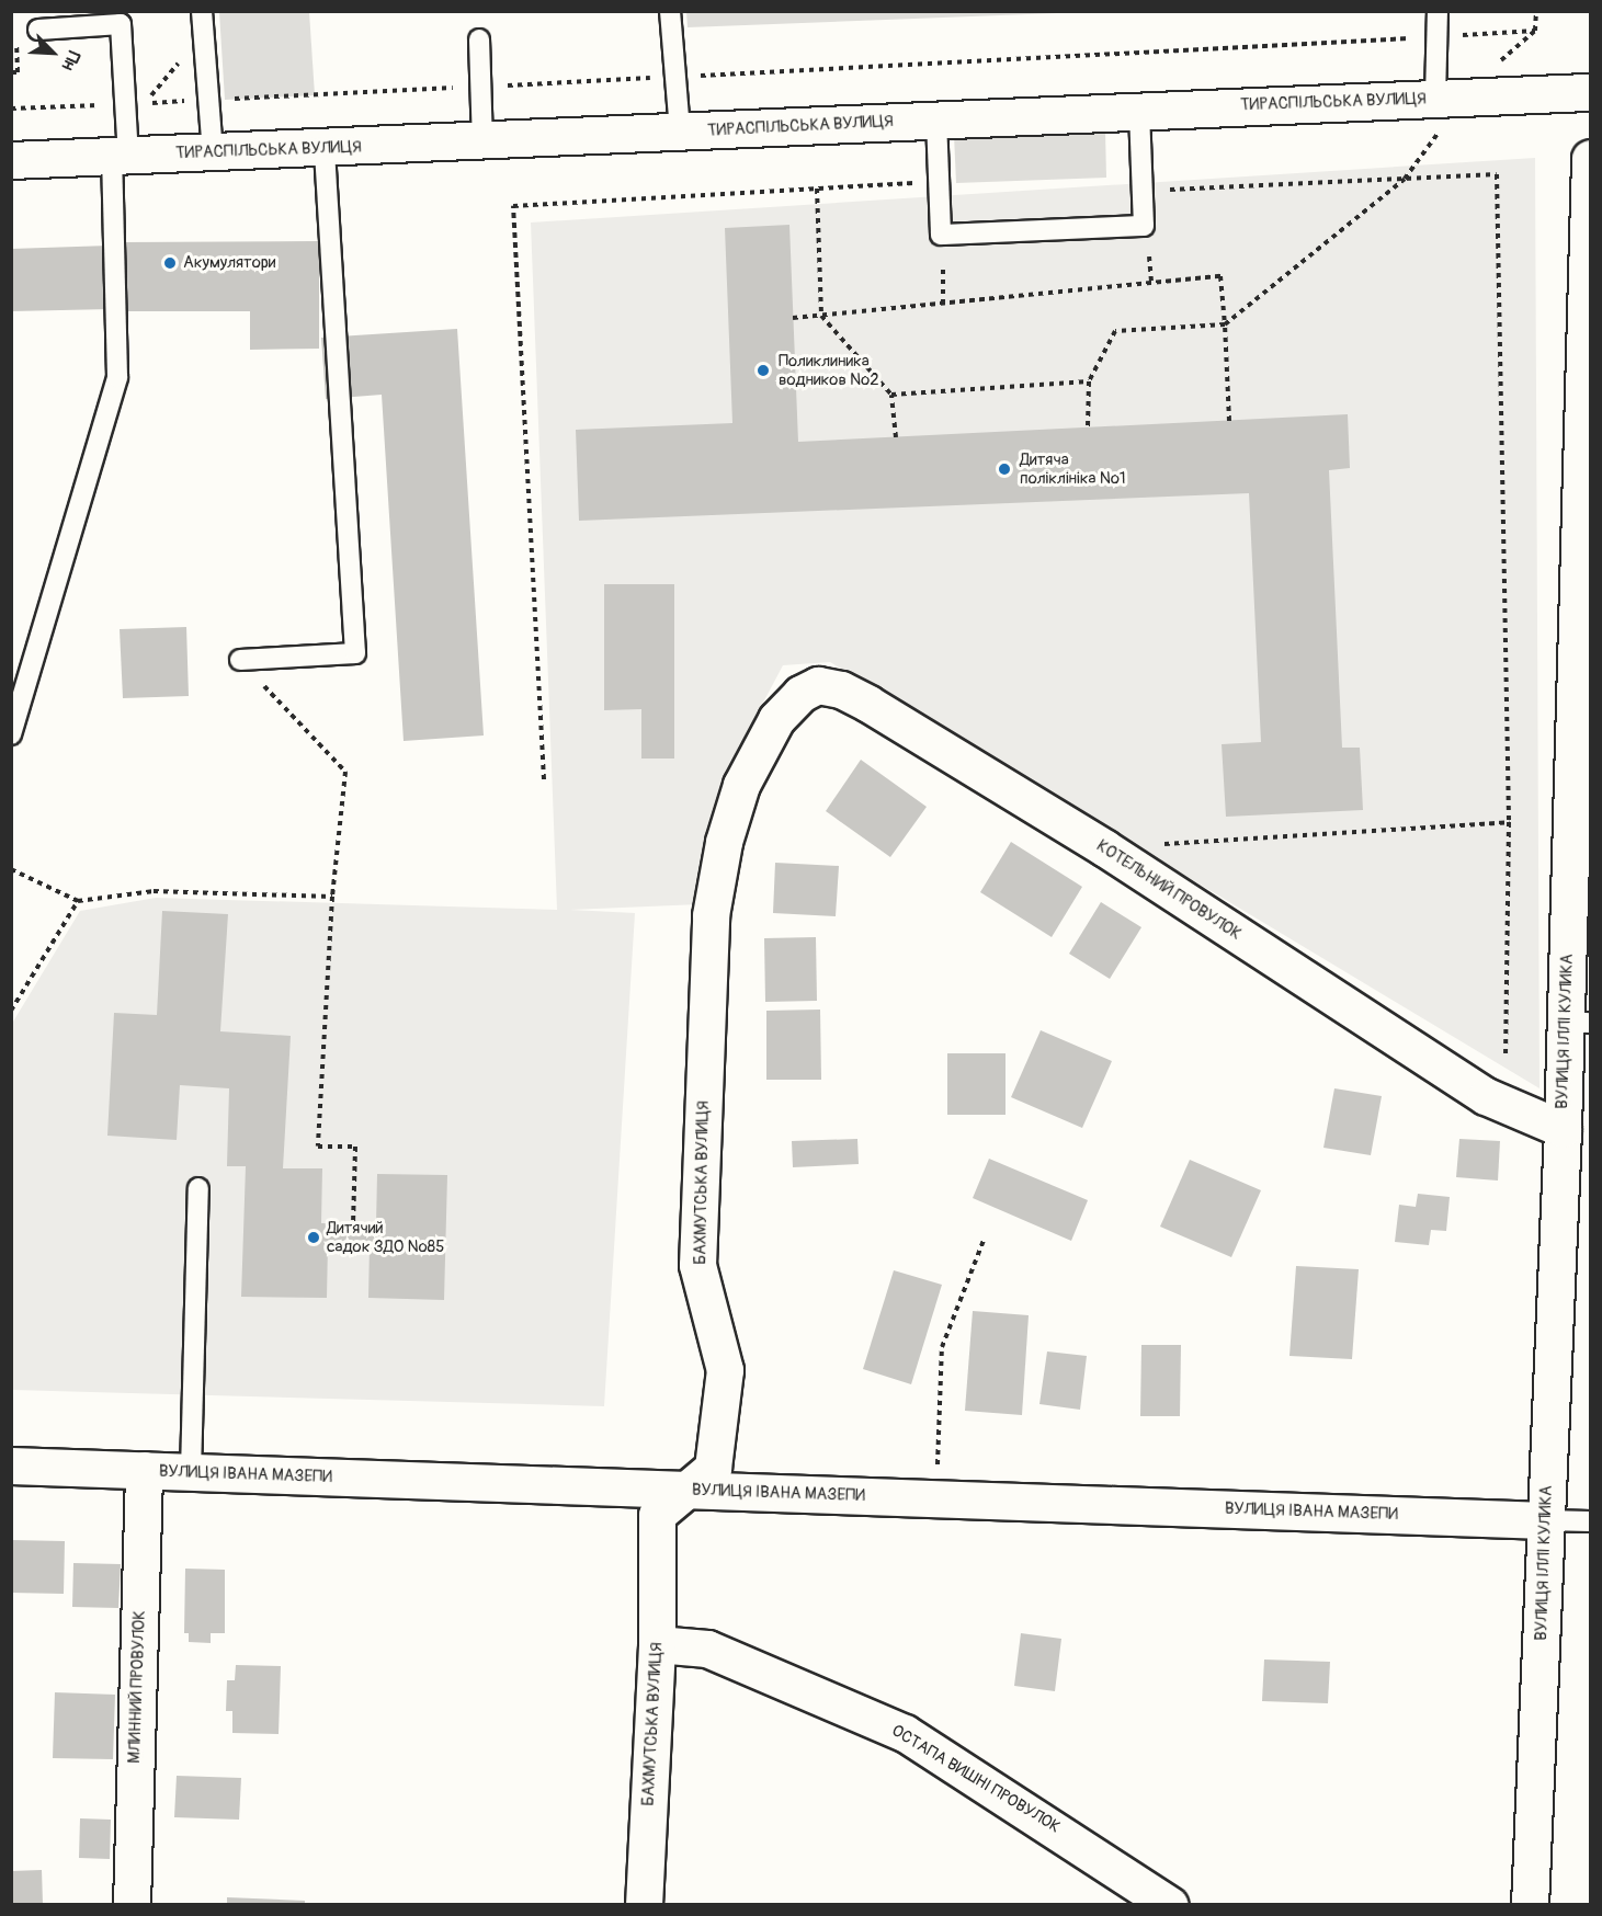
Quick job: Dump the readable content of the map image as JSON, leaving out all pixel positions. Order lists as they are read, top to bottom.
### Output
{
  "streets": {
    "street": [
      "ТИРАСПІЛЬСЬКА ВУЛИЦЯ",
      "КОТЕЛЬНИЙ ПРОВУЛОК",
      "ВУЛИЦЯ ІЛЛІ КУЛИКА",
      "БАХМУТСЬКА ВУЛИЦЯ",
      "ВУЛИЦЯ ІВАНА МАЗЕПИ",
      "МЛИННИЙ ПРОВУЛОК",
      "ОСТАПА ВИШНІ ПРОВУЛОК"
    ]
  },
  "crossings": [
    ["КОТЕЛЬНИЙ ПРОВУЛОК", "ВУЛИЦЯ ІЛЛІ КУЛИКА"],
    ["КОТЕЛЬНИЙ ПРОВУЛОК", "БАХМУТСЬКА ВУЛИЦЯ"],
    ["ВУЛИЦЯ ІЛЛІ КУЛИКА", "ВУЛИЦЯ ІВАНА МАЗЕПИ"],
    ["БАХМУТСЬКА ВУЛИЦЯ", "ВУЛИЦЯ ІВАНА МАЗЕПИ"],
    ["БАХМУТСЬКА ВУЛИЦЯ", "ОСТАПА ВИШНІ ПРОВУЛОК"],
    ["ВУЛИЦЯ ІВАНА МАЗЕПИ", "МЛИННИЙ ПРОВУЛОК"]
  ],
  "places": [
    "Акумулятори",
    "Поликлиника водников №2",
    "Дитяча поліклініка №1",
    "Дитячий садок ЗДО №85"
  ],
  "north": "bottom right"
}
